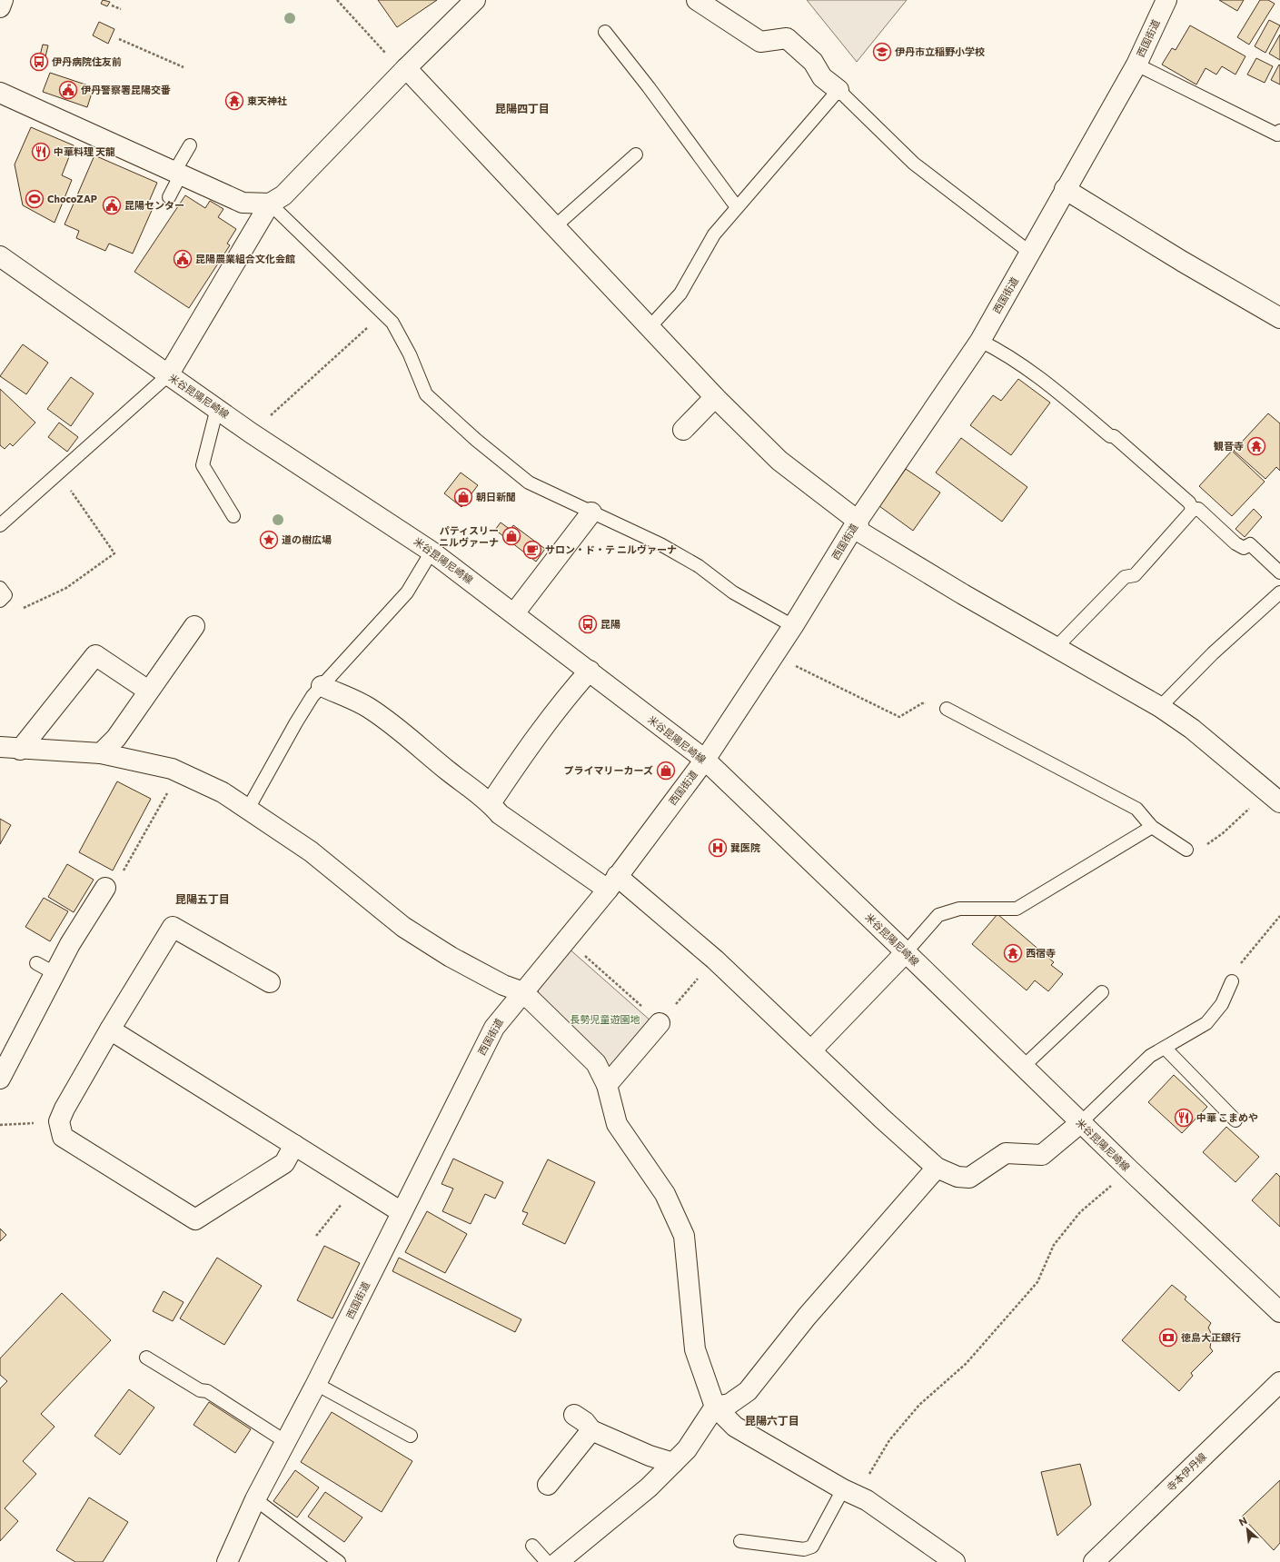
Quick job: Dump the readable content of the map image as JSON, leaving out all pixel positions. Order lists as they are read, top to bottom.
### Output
{
  "streets": {
    "main road": ["西国街道", "米谷昆陽尼崎線", "寺本伊丹線"]
  },
  "crossings": [
    ["西国街道", "米谷昆陽尼崎線"]
  ],
  "districts": ["昆陽四丁目", "昆陽五丁目", "昆陽六丁目"],
  "parks": ["長勢児童遊園地"],
  "places": {
    "school or university": ["伊丹市立稲野小学校"],
    "bus stop": ["伊丹病院住友前", "昆陽"],
    "public building": ["伊丹警察署昆陽交番", "昆陽センター", "昆陽農業組合文化会館"],
    "temple": ["東天神社", "観音寺", "西宿寺"],
    "restaurant": ["中華料理 天龍", "中華 こまめや"],
    "sports": ["ChocoZAP"],
    "shop": ["朝日新聞", "パティスリー ニルヴァーナ", "プライマリーカーズ"],
    "place": ["道の樹広場"],
    "cafe": ["サロン・ド・テ ニルヴァーナ"],
    "hospital": ["巽医院"],
    "bank": ["徳島大正銀行"]
  },
  "north": "top left"
}
